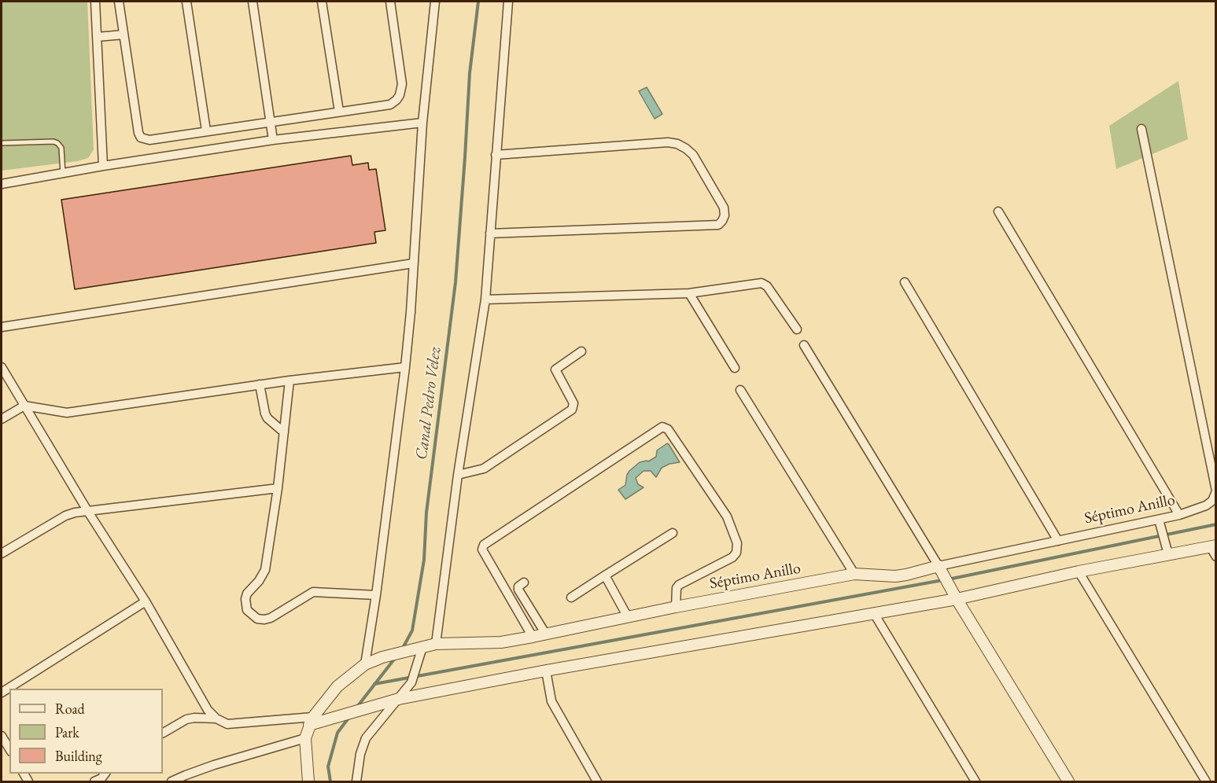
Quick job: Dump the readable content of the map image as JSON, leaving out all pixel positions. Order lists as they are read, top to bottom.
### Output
{
  "streets": {
    "street": ["Séptimo Anillo"]
  },
  "water": ["Canal Pedro Velez"],
  "legend": ["Road", "Park", "Building"]
}
